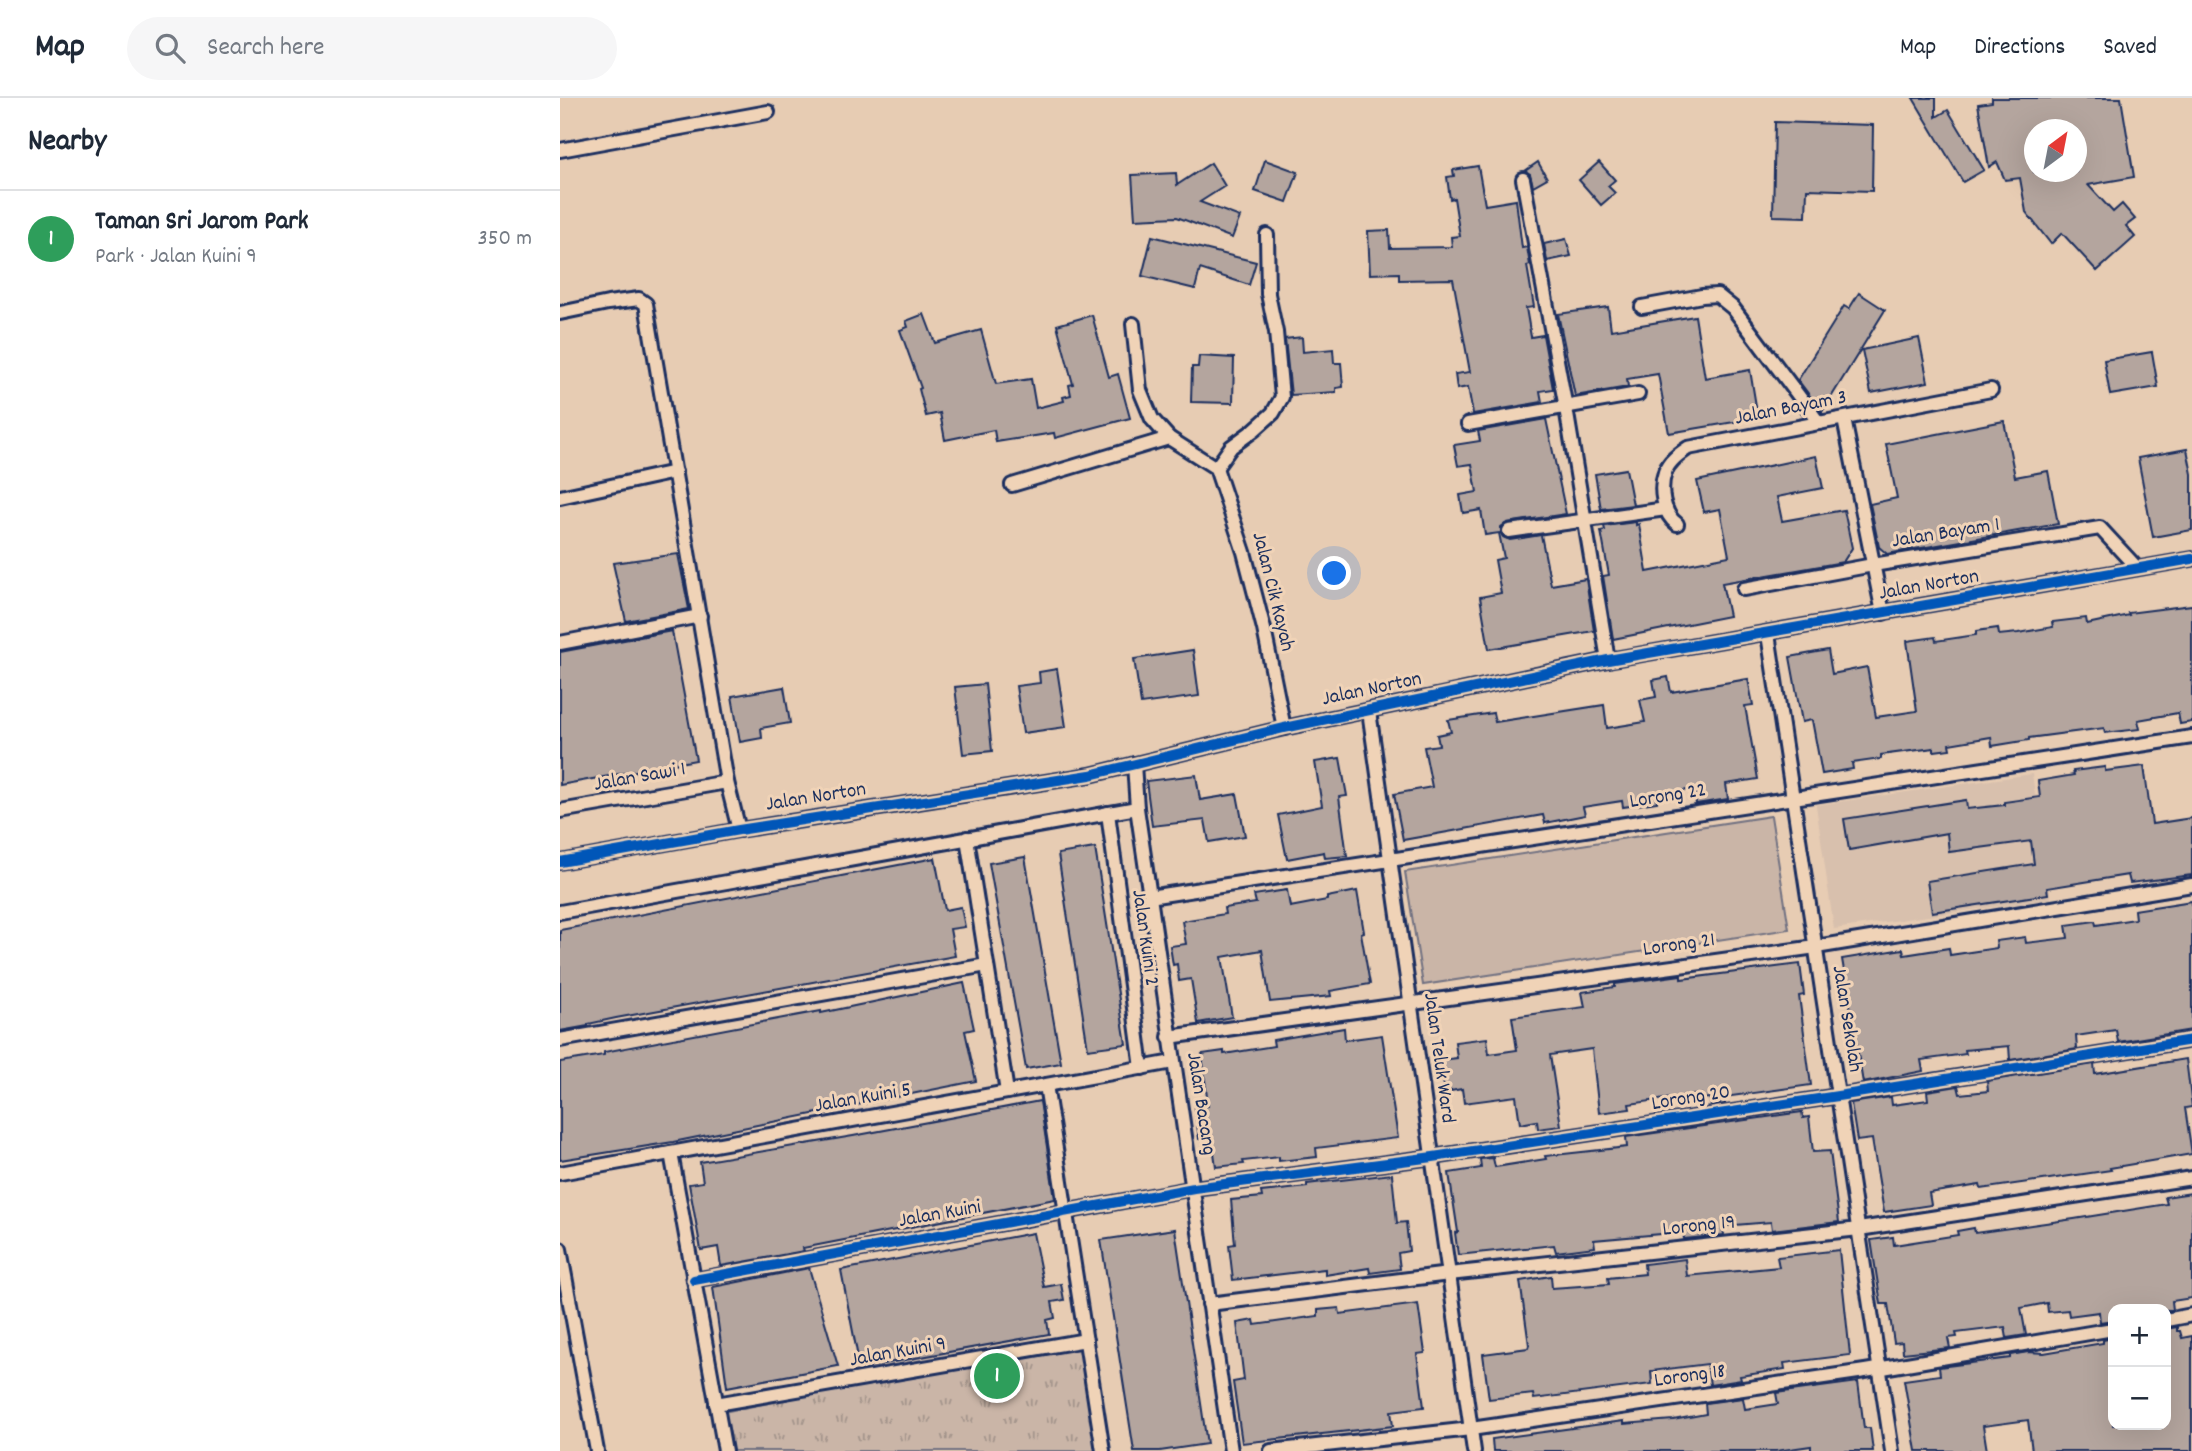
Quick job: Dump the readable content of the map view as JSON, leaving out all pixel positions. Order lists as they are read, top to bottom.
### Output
{
  "streets": {
    "street": [
      "Jalan Bayam 3",
      "Jalan Bayam 1",
      "Jalan Norton",
      "Jalan Cik Kayah",
      "Jalan Sawi 1",
      "Lorong 22",
      "Jalan Kuini 2",
      "Lorong 21",
      "Jalan Sekolah",
      "Jalan Teluk Ward",
      "Jalan Kuini 5",
      "Lorong 20",
      "Jalan Bacang",
      "Jalan Kuini",
      "Lorong 19",
      "Jalan Kuini 9",
      "Lorong 18"
    ]
  },
  "crossings": [
    ["Jalan Bayam 1", "Jalan Norton"],
    ["Jalan Norton", "Jalan Cik Kayah"],
    ["Jalan Norton", "Jalan Sekolah"],
    ["Jalan Norton", "Jalan Teluk Ward"],
    ["Jalan Norton", "Jalan Bacang"],
    ["Lorong 22", "Jalan Sekolah"],
    ["Lorong 22", "Jalan Teluk Ward"],
    ["Lorong 22", "Jalan Bacang"],
    ["Jalan Kuini 2", "Jalan Kuini 5"],
    ["Lorong 21", "Jalan Sekolah"],
    ["Lorong 21", "Jalan Teluk Ward"],
    ["Lorong 21", "Jalan Bacang"],
    ["Jalan Sekolah", "Lorong 20"],
    ["Jalan Sekolah", "Lorong 19"],
    ["Jalan Sekolah", "Lorong 18"],
    ["Jalan Teluk Ward", "Lorong 20"],
    ["Jalan Teluk Ward", "Lorong 19"],
    ["Jalan Teluk Ward", "Lorong 18"],
    ["Jalan Kuini 5", "Jalan Bacang"],
    ["Lorong 20", "Jalan Bacang"],
    ["Lorong 20", "Jalan Kuini"],
    ["Jalan Bacang", "Jalan Kuini"],
    ["Jalan Bacang", "Lorong 19"]
  ],
  "north": "top right",
  "page": {
    "header": "Map",
    "search": "Search here",
    "nav": ["Map", "Directions", "Saved"],
    "heading": "Nearby",
    "list": [
      {
        "mark": "1",
        "name": "Taman Sri Jarom Park",
        "note": "Park · Jalan Kuini 9",
        "value": "350 m"
      }
    ],
    "map_buttons": ["+", "−"],
    "pins": "1"
  }
}
